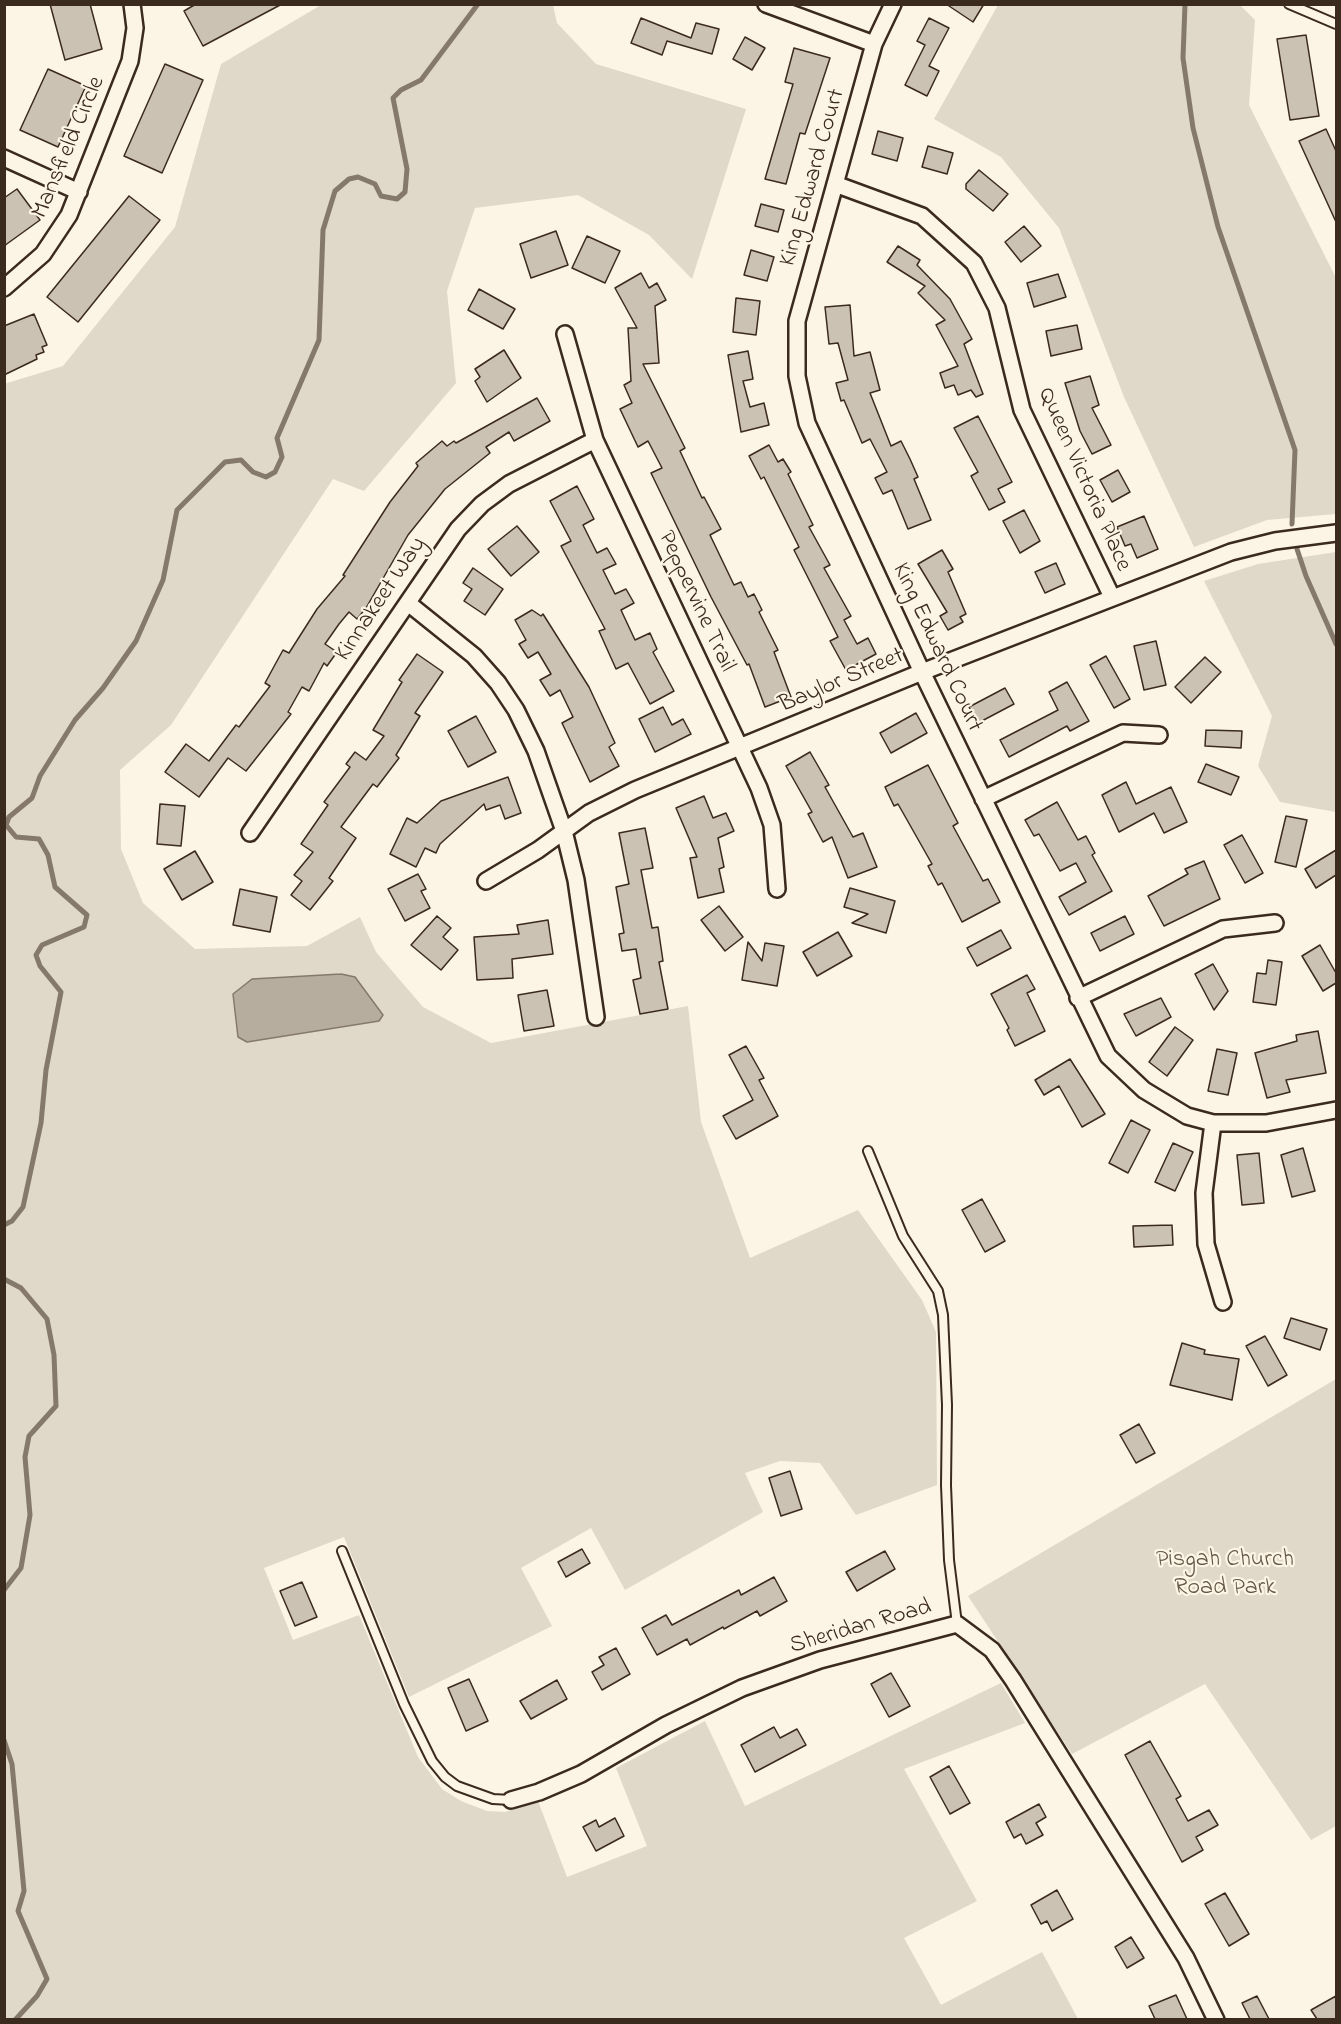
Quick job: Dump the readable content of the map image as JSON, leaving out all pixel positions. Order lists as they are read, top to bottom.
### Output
{
  "streets": {
    "street": [
      "Mansfield Circle",
      "King Edward Court",
      "Queen Victoria Place",
      "Kinnakeet Way",
      "Peppervine Trail",
      "Baylor Street",
      "Sheridan Road"
    ]
  },
  "crossings": [
    ["King Edward Court", "Queen Victoria Place"],
    ["King Edward Court", "Baylor Street"],
    ["Queen Victoria Place", "Baylor Street"],
    ["Kinnakeet Way", "Peppervine Trail"],
    ["Peppervine Trail", "Baylor Street"]
  ],
  "parks": ["Pisgah Church Road Park"]
}
